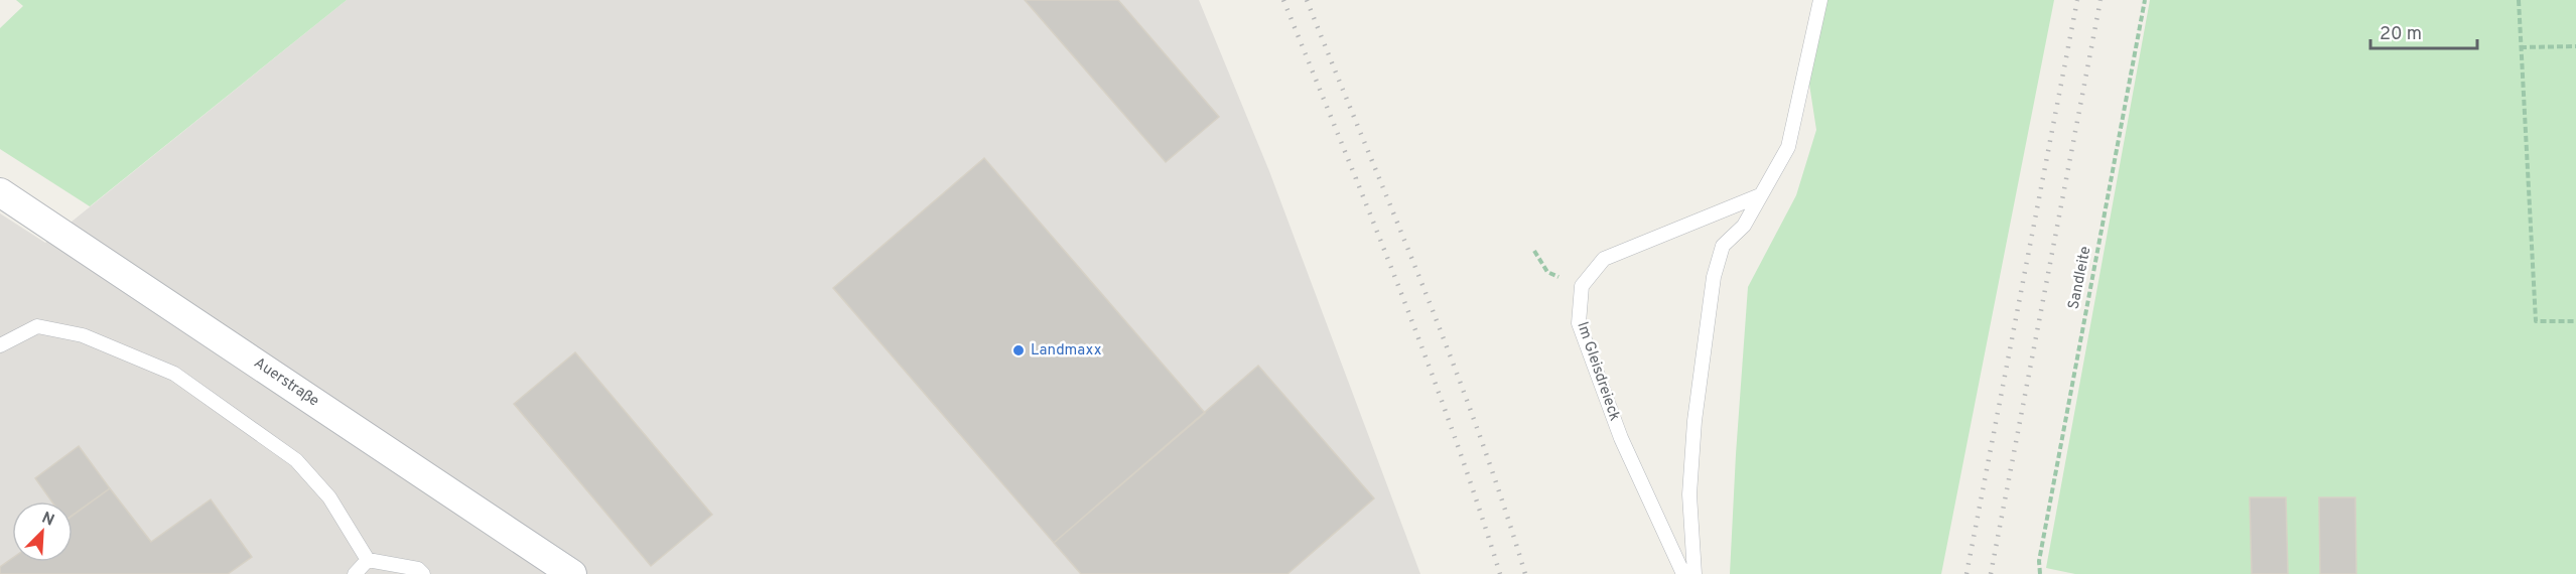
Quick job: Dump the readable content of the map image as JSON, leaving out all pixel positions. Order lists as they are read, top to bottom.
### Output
{
  "streets": {
    "street": ["Auerstraße"],
    "lane": ["Im Gleisdreieck"],
    "path": ["Sandleite"]
  },
  "places": ["Landmaxx"],
  "scale_bar": "20 m",
  "north": "top right"
}
